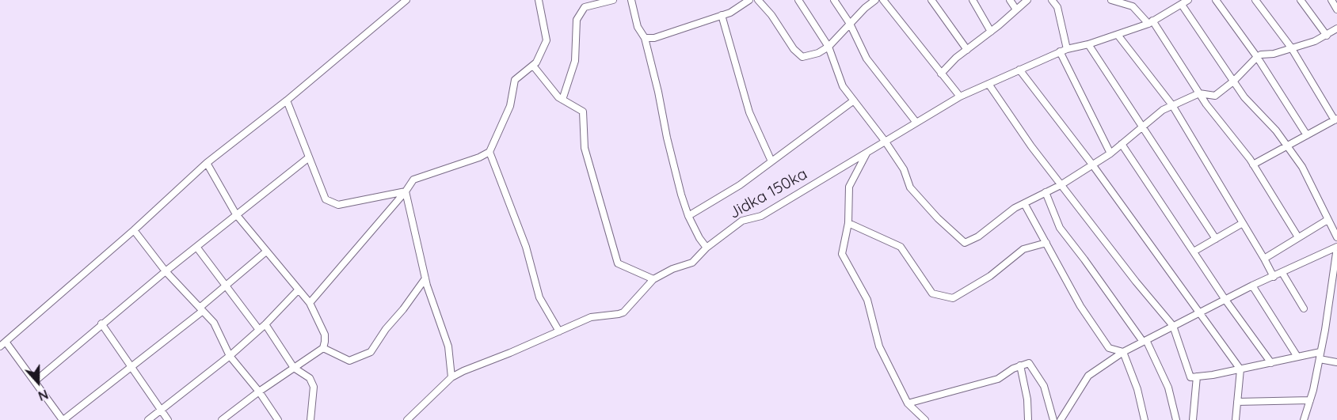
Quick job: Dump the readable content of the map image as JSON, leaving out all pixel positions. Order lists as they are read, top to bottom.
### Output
{
  "streets": {
    "street": ["Jidka 150ka"]
  },
  "north": "bottom"
}
